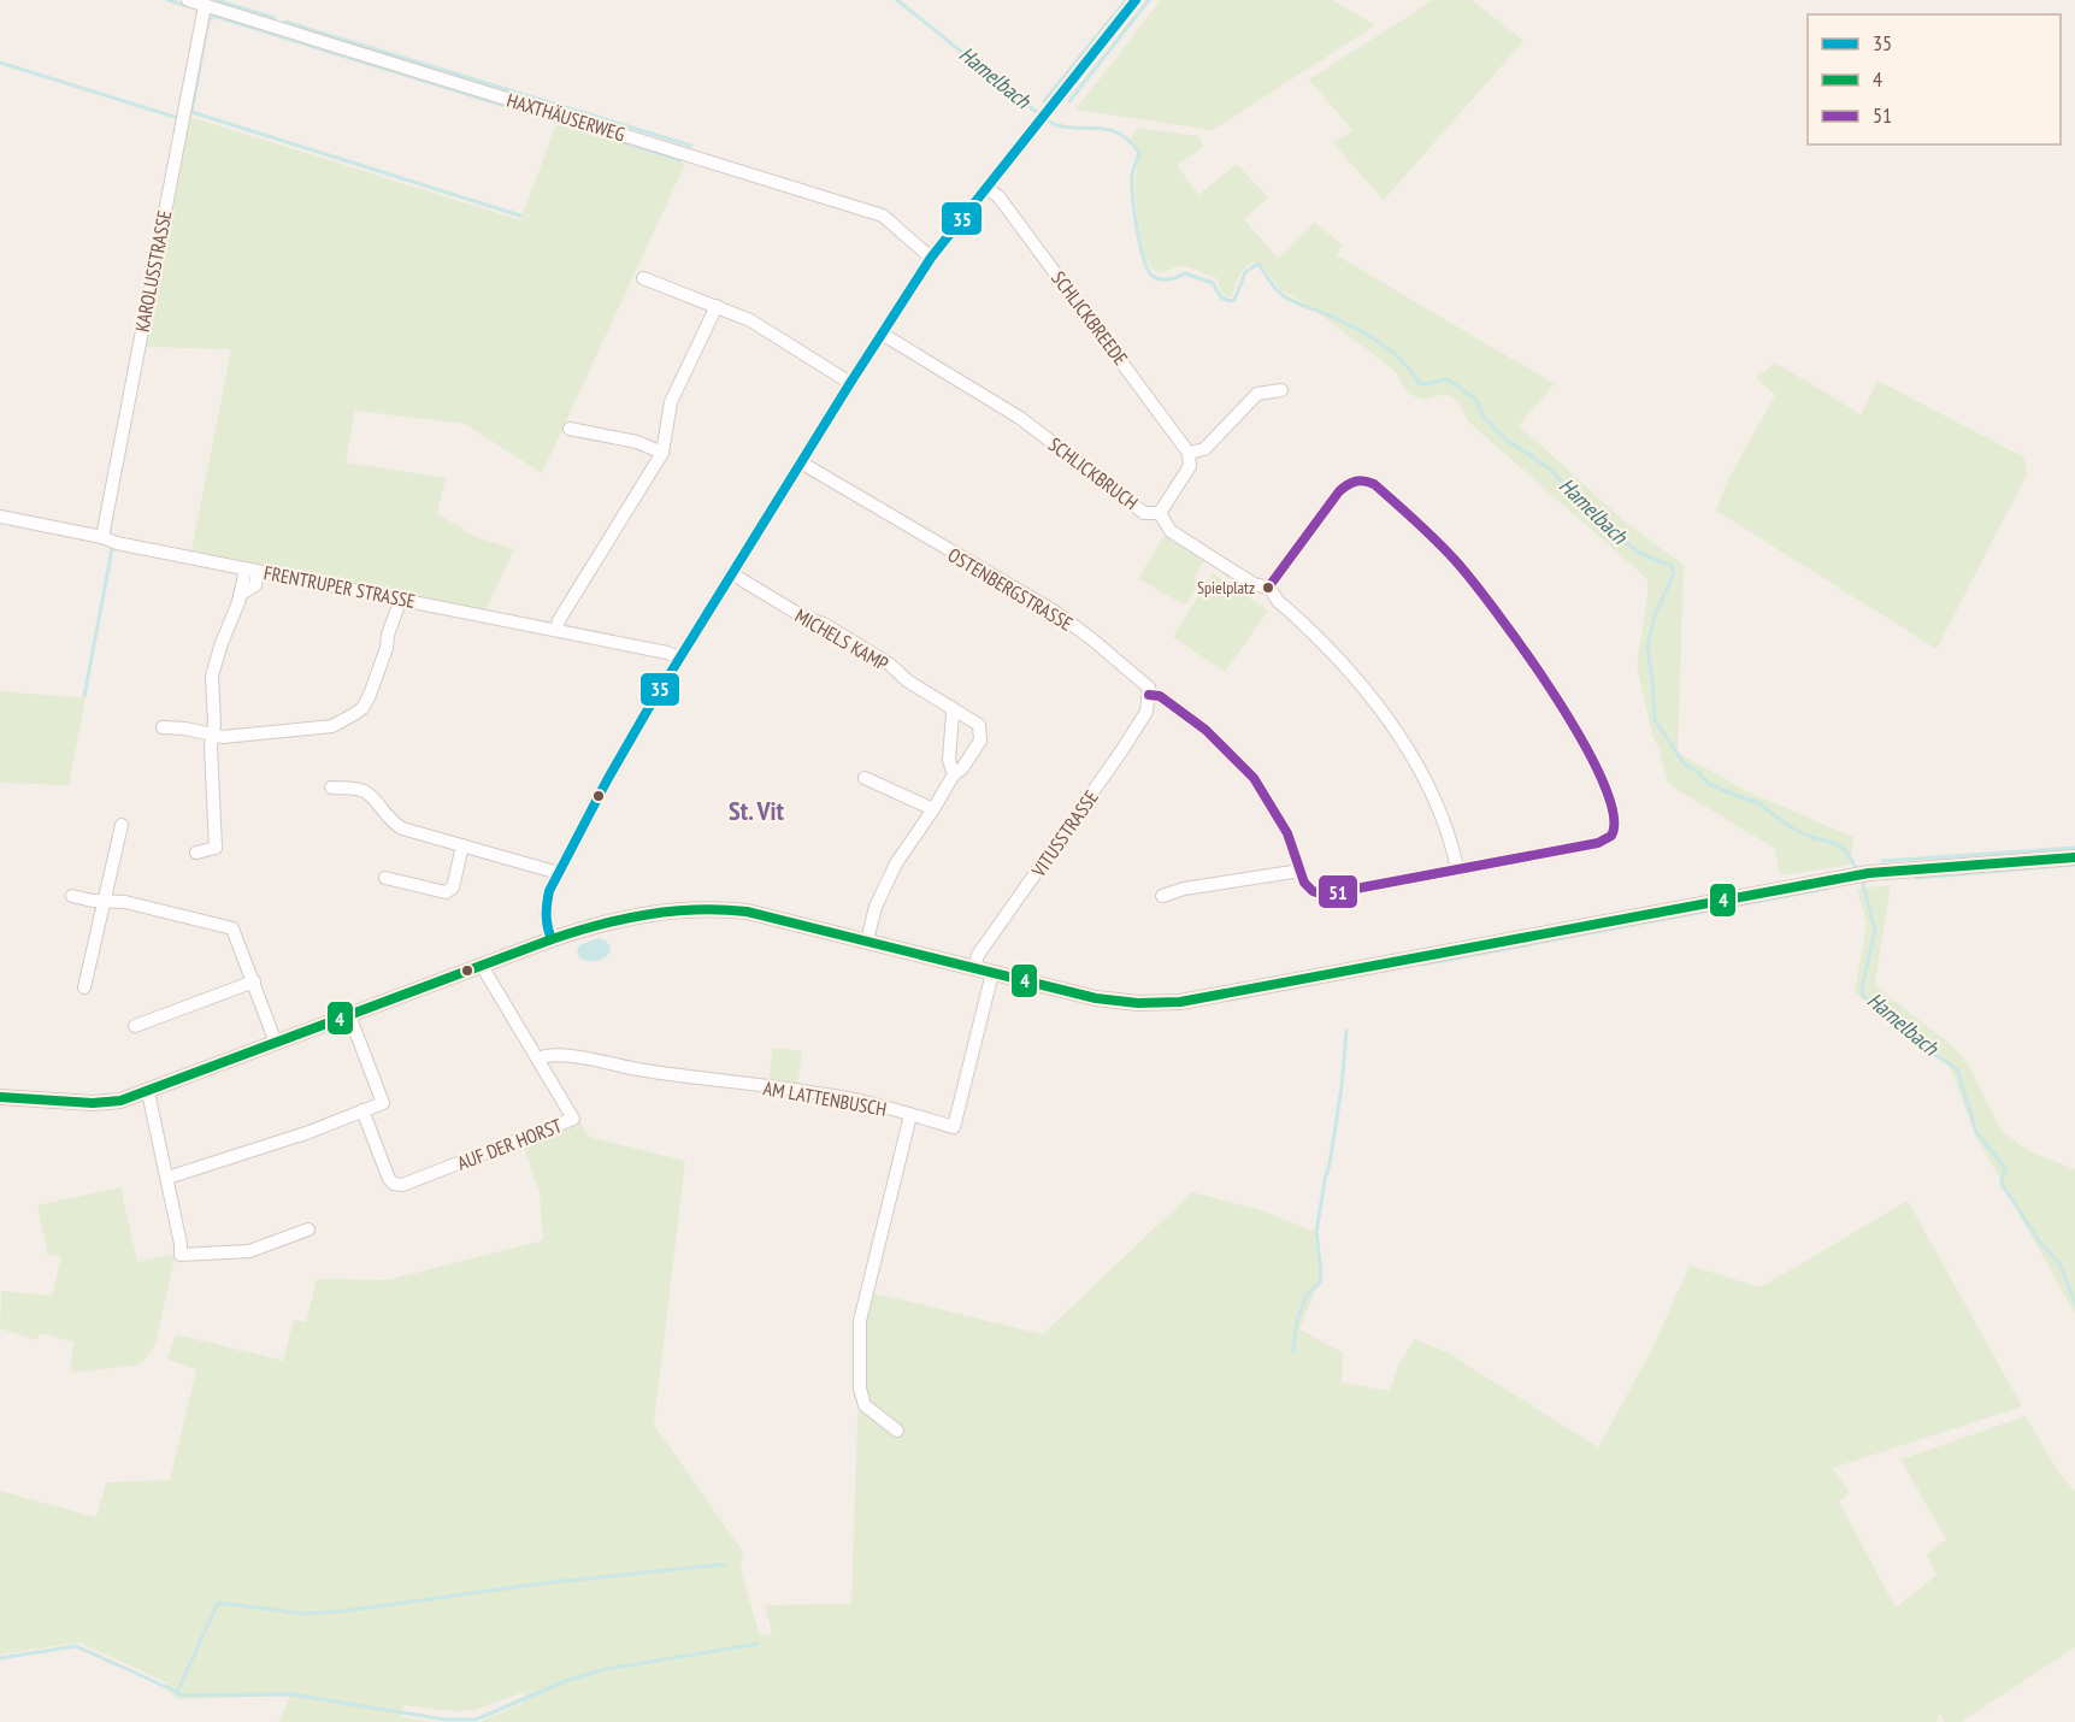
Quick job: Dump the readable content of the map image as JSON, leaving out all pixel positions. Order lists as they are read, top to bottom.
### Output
{
  "streets": {
    "street": [
      "HAXTHÄUSERWEG",
      "KAROLUSSTRASSE",
      "SCHLICKBREEDE",
      "SCHLICKBRUCH",
      "FRENTRUPER STRASSE",
      "OSTENBERGSTRASSE",
      "MICHELS KAMP",
      "VITUSSTRASSE",
      "AM LATTENBUSCH",
      "AUF DER HORST"
    ]
  },
  "crossings": [
    ["HAXTHÄUSERWEG", "KAROLUSSTRASSE"],
    ["KAROLUSSTRASSE", "FRENTRUPER STRASSE"],
    ["SCHLICKBRUCH", "OSTENBERGSTRASSE"],
    ["OSTENBERGSTRASSE", "VITUSSTRASSE"],
    ["AM LATTENBUSCH", "AUF DER HORST"]
  ],
  "districts": ["St. Vit"],
  "water": ["Hamelbach"],
  "places": ["Spielplatz"],
  "lines": ["transit line 35", "transit line 51", "transit line 4"],
  "legend": ["35", "4", "51"]
}
